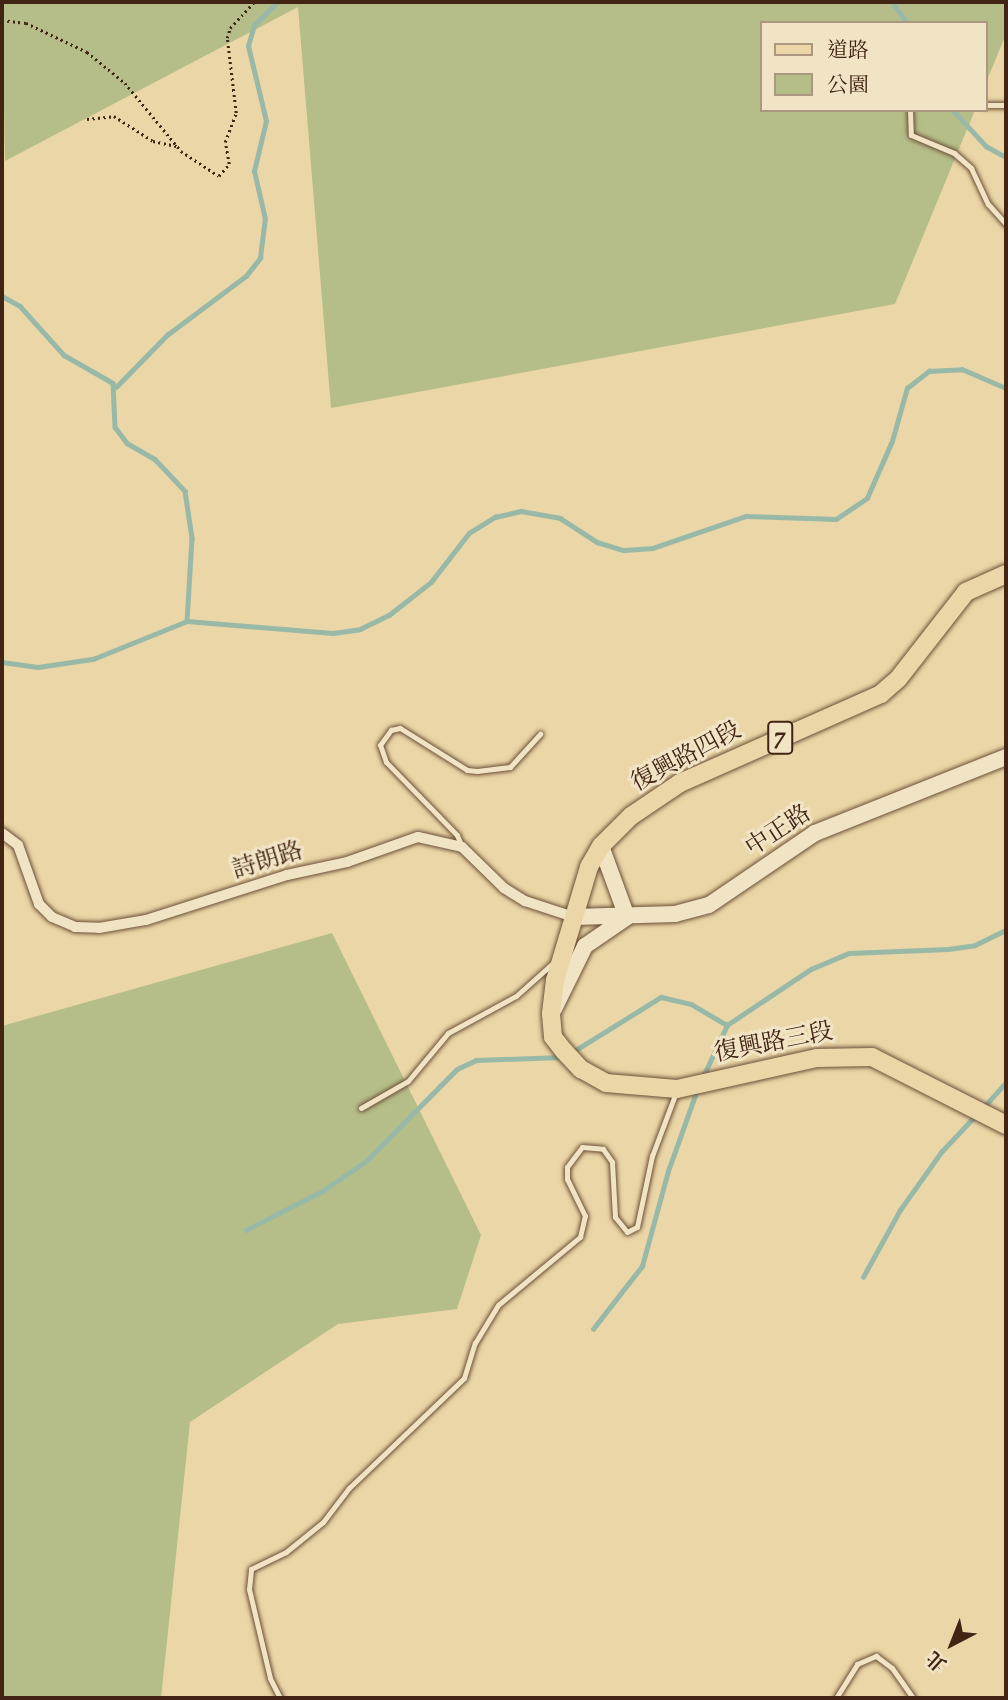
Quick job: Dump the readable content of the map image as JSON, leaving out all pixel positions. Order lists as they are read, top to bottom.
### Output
{
  "streets": {
    "main road": ["7", "復興路四段", "復興路三段"],
    "street": ["中正路", "詩朗路"]
  },
  "crossings": [
    ["復興路四段", "中正路"],
    ["復興路四段", "復興路三段"]
  ],
  "legend": ["道路", "公園"],
  "north": "bottom left"
}
